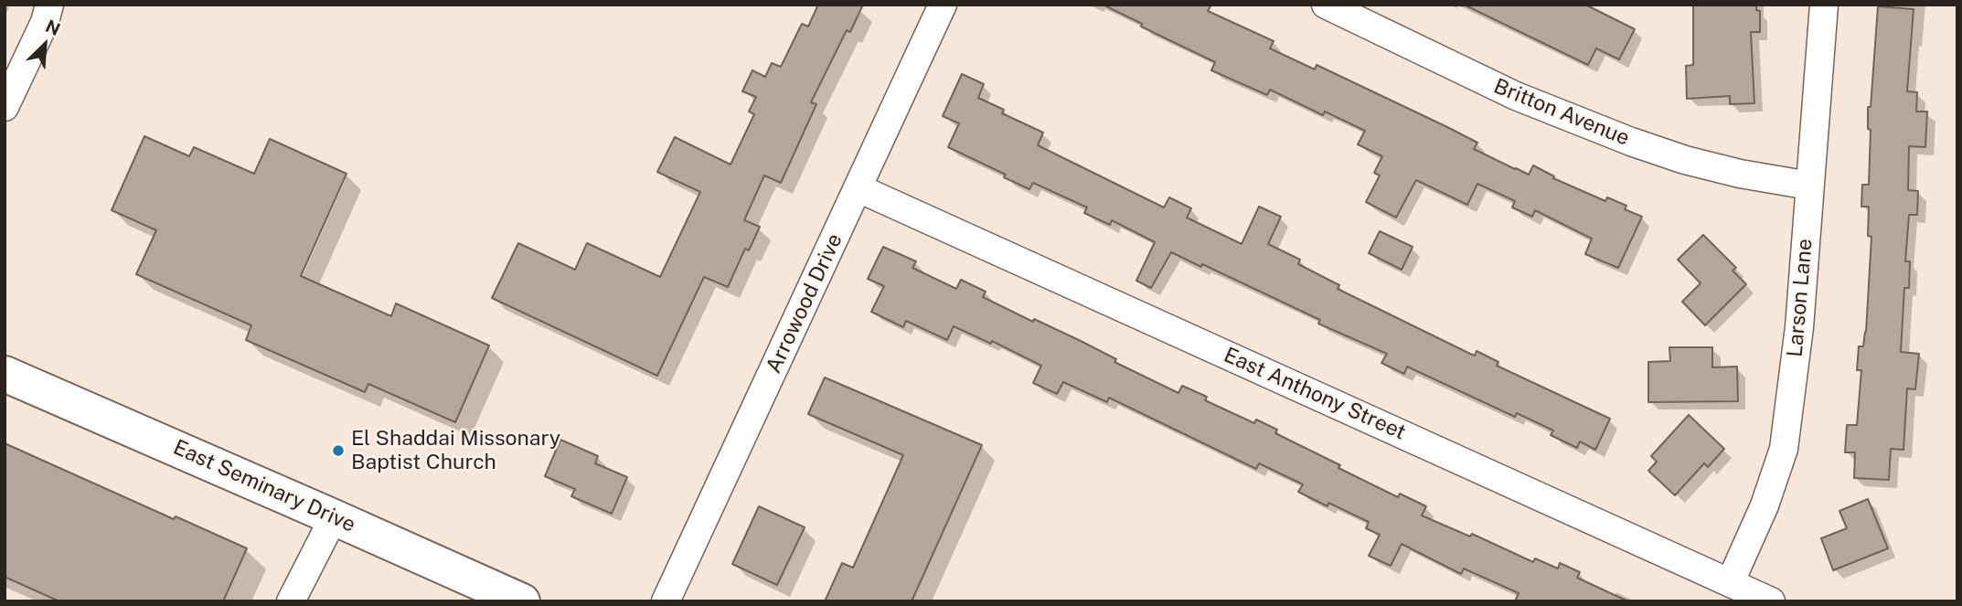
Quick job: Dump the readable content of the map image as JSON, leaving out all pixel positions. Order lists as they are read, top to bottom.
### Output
{
  "streets": {
    "main road": ["East Seminary Drive"],
    "street": [
      "Britton Avenue",
      "Larson Lane",
      "Arrowood Drive",
      "East Anthony Street"
    ]
  },
  "crossings": [
    ["Britton Avenue", "Larson Lane"],
    ["Larson Lane", "East Anthony Street"],
    ["Arrowood Drive", "East Anthony Street"]
  ],
  "places": ["El Shaddai Missonary Baptist Church"],
  "north": "top right"
}
